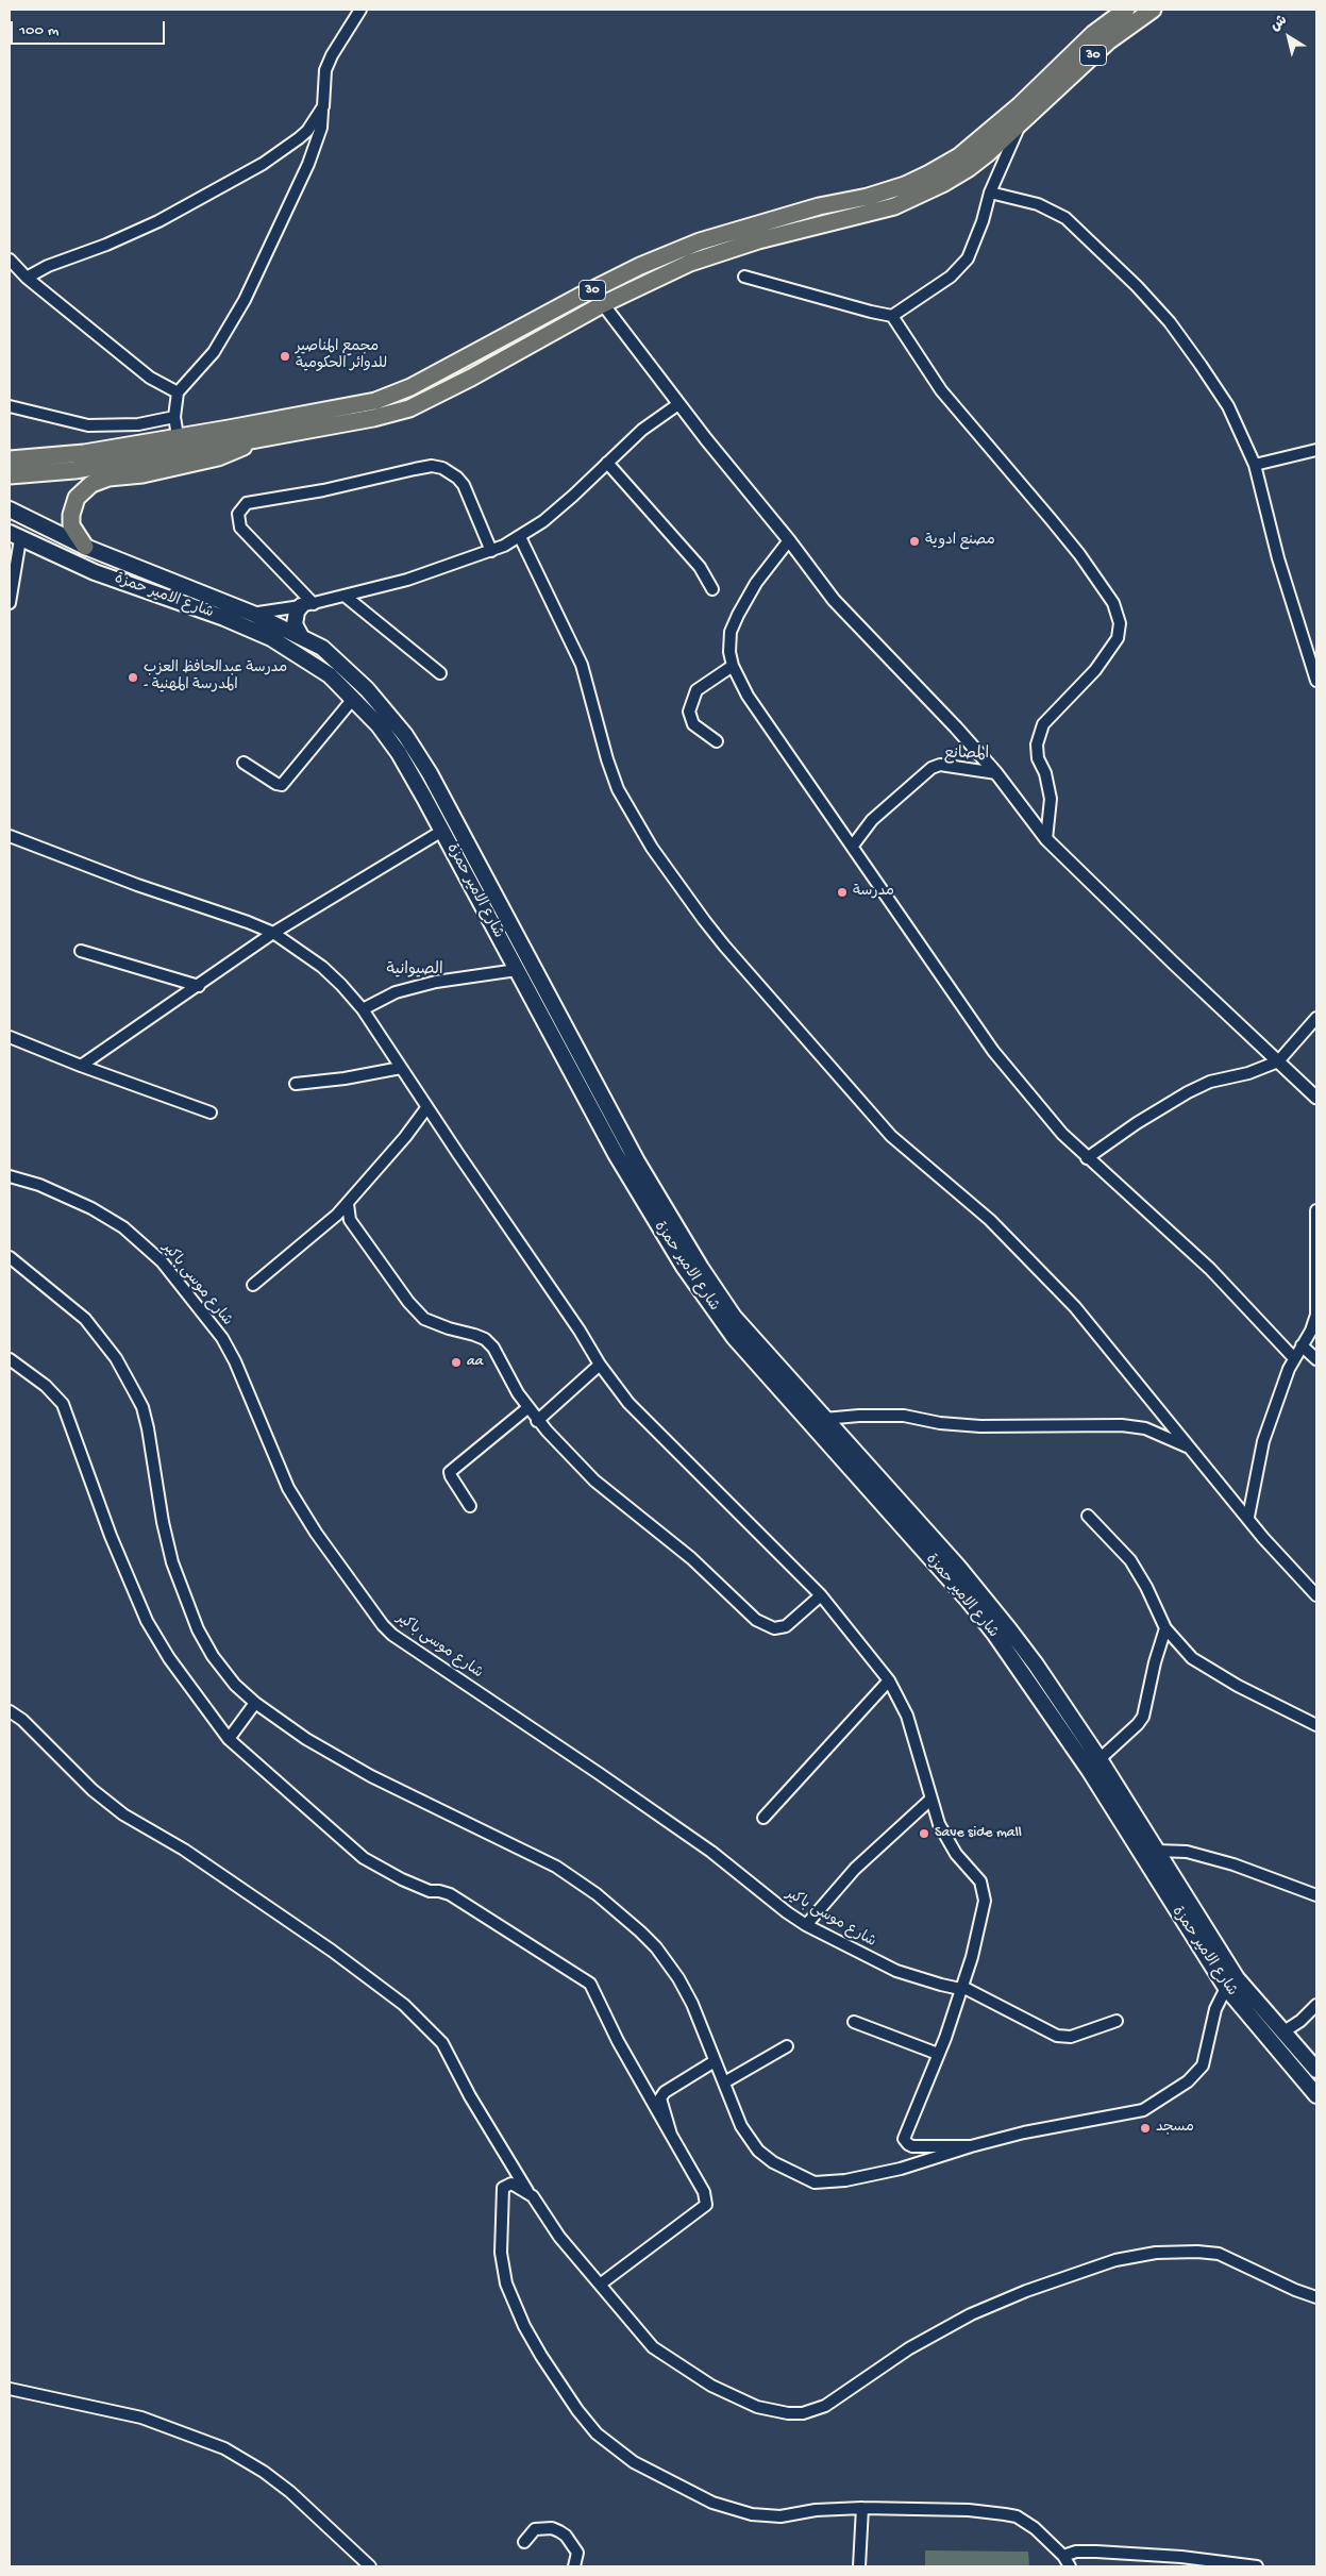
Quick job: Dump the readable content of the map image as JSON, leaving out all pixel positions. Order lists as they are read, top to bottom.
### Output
{
  "streets": {
    "main road": ["30", "شارع الامير حمزة"],
    "street": ["شارع موسى باكير"]
  },
  "districts": ["المصانع", "الصيوانية"],
  "places": [
    "مجمع المناصير للدوائر الحكومية",
    "مصنع ادوية",
    "مدرسة عبدالحافظ العزب - المدرسة المهنية",
    "مدرسة",
    "aa",
    "Save side mall",
    "مسجد"
  ],
  "scale_bar": "100 m",
  "north": "top left"
}
